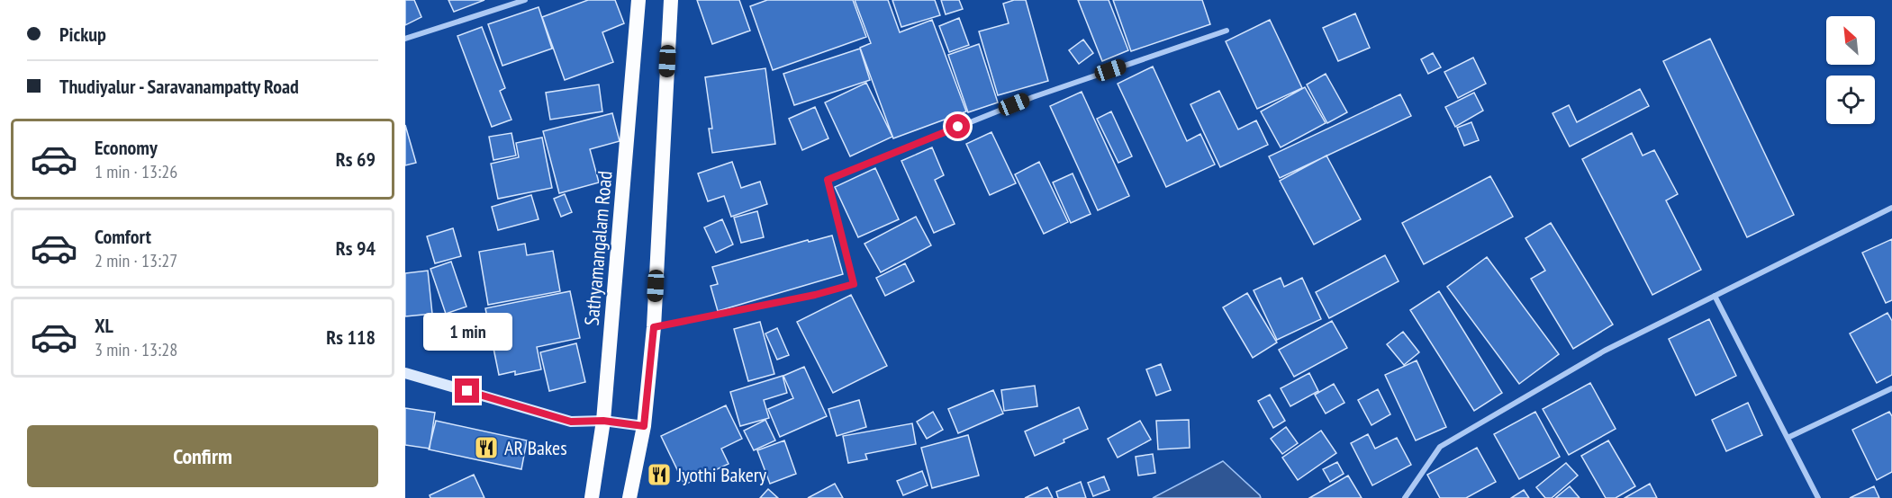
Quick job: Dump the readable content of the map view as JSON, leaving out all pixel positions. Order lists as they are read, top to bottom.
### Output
{
  "streets": {
    "highway": ["Sathyamangalam Road"]
  },
  "places": {
    "restaurant": ["AR Bakes", "Jyothi Bakery"]
  },
  "north": "top left",
  "page": {
    "banner": ["Pickup", "Thudiyalur - Saravanampatty Road"],
    "list": [
      {
        "name": "Economy",
        "note": "1 min · 13:26",
        "value": "Rs 69"
      },
      {
        "name": "Comfort",
        "note": "2 min · 13:27",
        "value": "Rs 94"
      },
      {
        "name": "XL",
        "note": "3 min · 13:28",
        "value": "Rs 118"
      }
    ],
    "bubble": "1 min",
    "buttons": "Confirm"
  }
}
